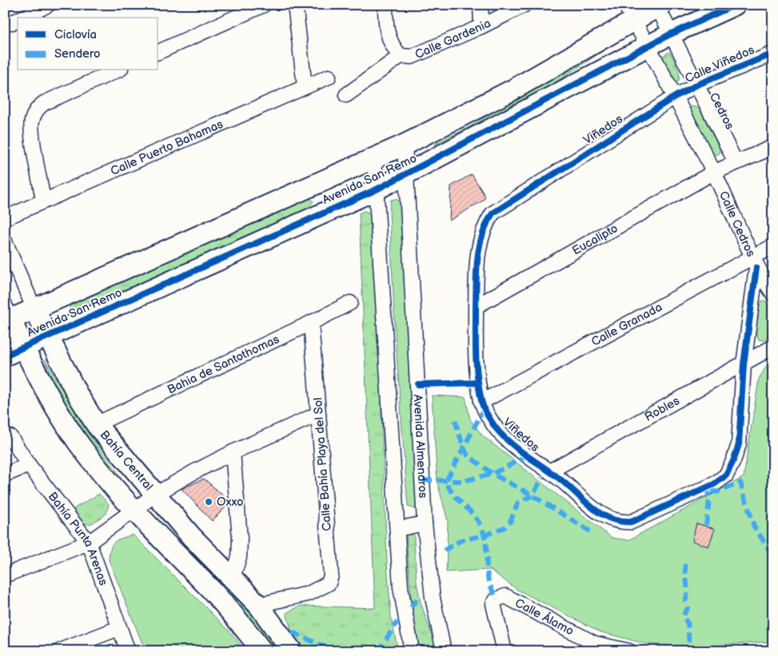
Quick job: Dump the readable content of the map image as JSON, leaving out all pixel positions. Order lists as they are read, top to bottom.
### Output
{
  "streets": {
    "street": [
      "Calle Gardenia",
      "Calle Viñedos",
      "Cedros",
      "Viñedos",
      "Calle Puerto Bahamas",
      "Avenida San Remo",
      "Calle Cedros",
      "Eucalipto",
      "Calle Granada",
      "Bahia de Santothomas",
      "Robles",
      "Avenida Almendros",
      "Bahía Central",
      "Calle Bahía Playa del Sol",
      "Bahía Punta Arenas",
      "Calle Álamo"
    ]
  },
  "crossings": [
    ["Calle Viñedos", "Cedros"],
    ["Calle Viñedos", "Viñedos"],
    ["Cedros", "Avenida San Remo"],
    ["Cedros", "Eucalipto"],
    ["Viñedos", "Calle Cedros"],
    ["Viñedos", "Eucalipto"],
    ["Viñedos", "Calle Granada"],
    ["Viñedos", "Robles"],
    ["Avenida San Remo", "Avenida Almendros"],
    ["Avenida San Remo", "Bahía Central"],
    ["Calle Cedros", "Eucalipto"],
    ["Calle Cedros", "Calle Granada"],
    ["Bahia de Santothomas", "Bahía Central"],
    ["Bahia de Santothomas", "Calle Bahía Playa del Sol"],
    ["Bahía Central", "Calle Bahía Playa del Sol"]
  ],
  "places": ["Oxxo"],
  "legend": ["Ciclovía", "Sendero"]
}
